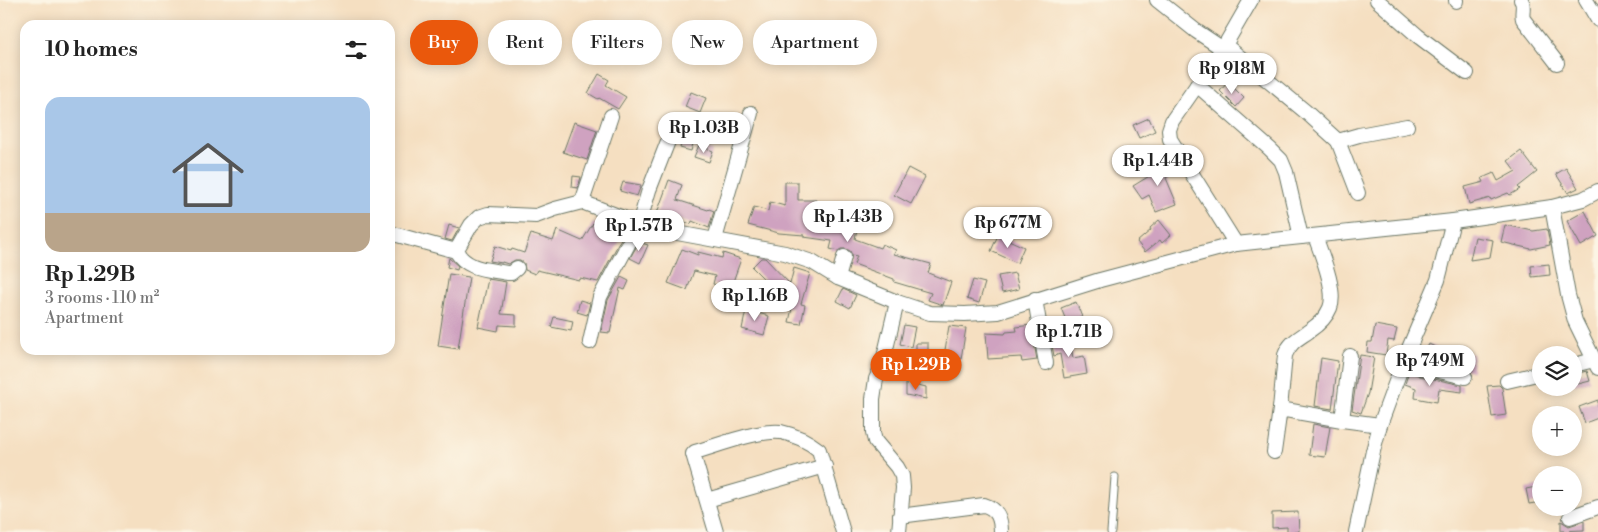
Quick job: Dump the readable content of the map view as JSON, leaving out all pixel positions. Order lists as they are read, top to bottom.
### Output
{
  "page": {
    "chip": [
      "Buy",
      "Rent",
      "Filters",
      "New",
      "Apartment"
    ],
    "heading": "10 homes",
    "price": [
      "Rp 918M",
      "Rp 1.03B",
      "Rp 1.44B",
      "Rp 1.43B",
      "Rp 677M",
      "Rp 1.57B",
      "Rp 1.16B",
      "Rp 1.71B",
      "Rp 749M",
      "Rp 1.29B"
    ],
    "list": [
      {
        "name": "Rp 1.29B",
        "note": "3 rooms · 110 m² · Apartment"
      }
    ],
    "map_buttons": ["+", "−"]
  }
}
